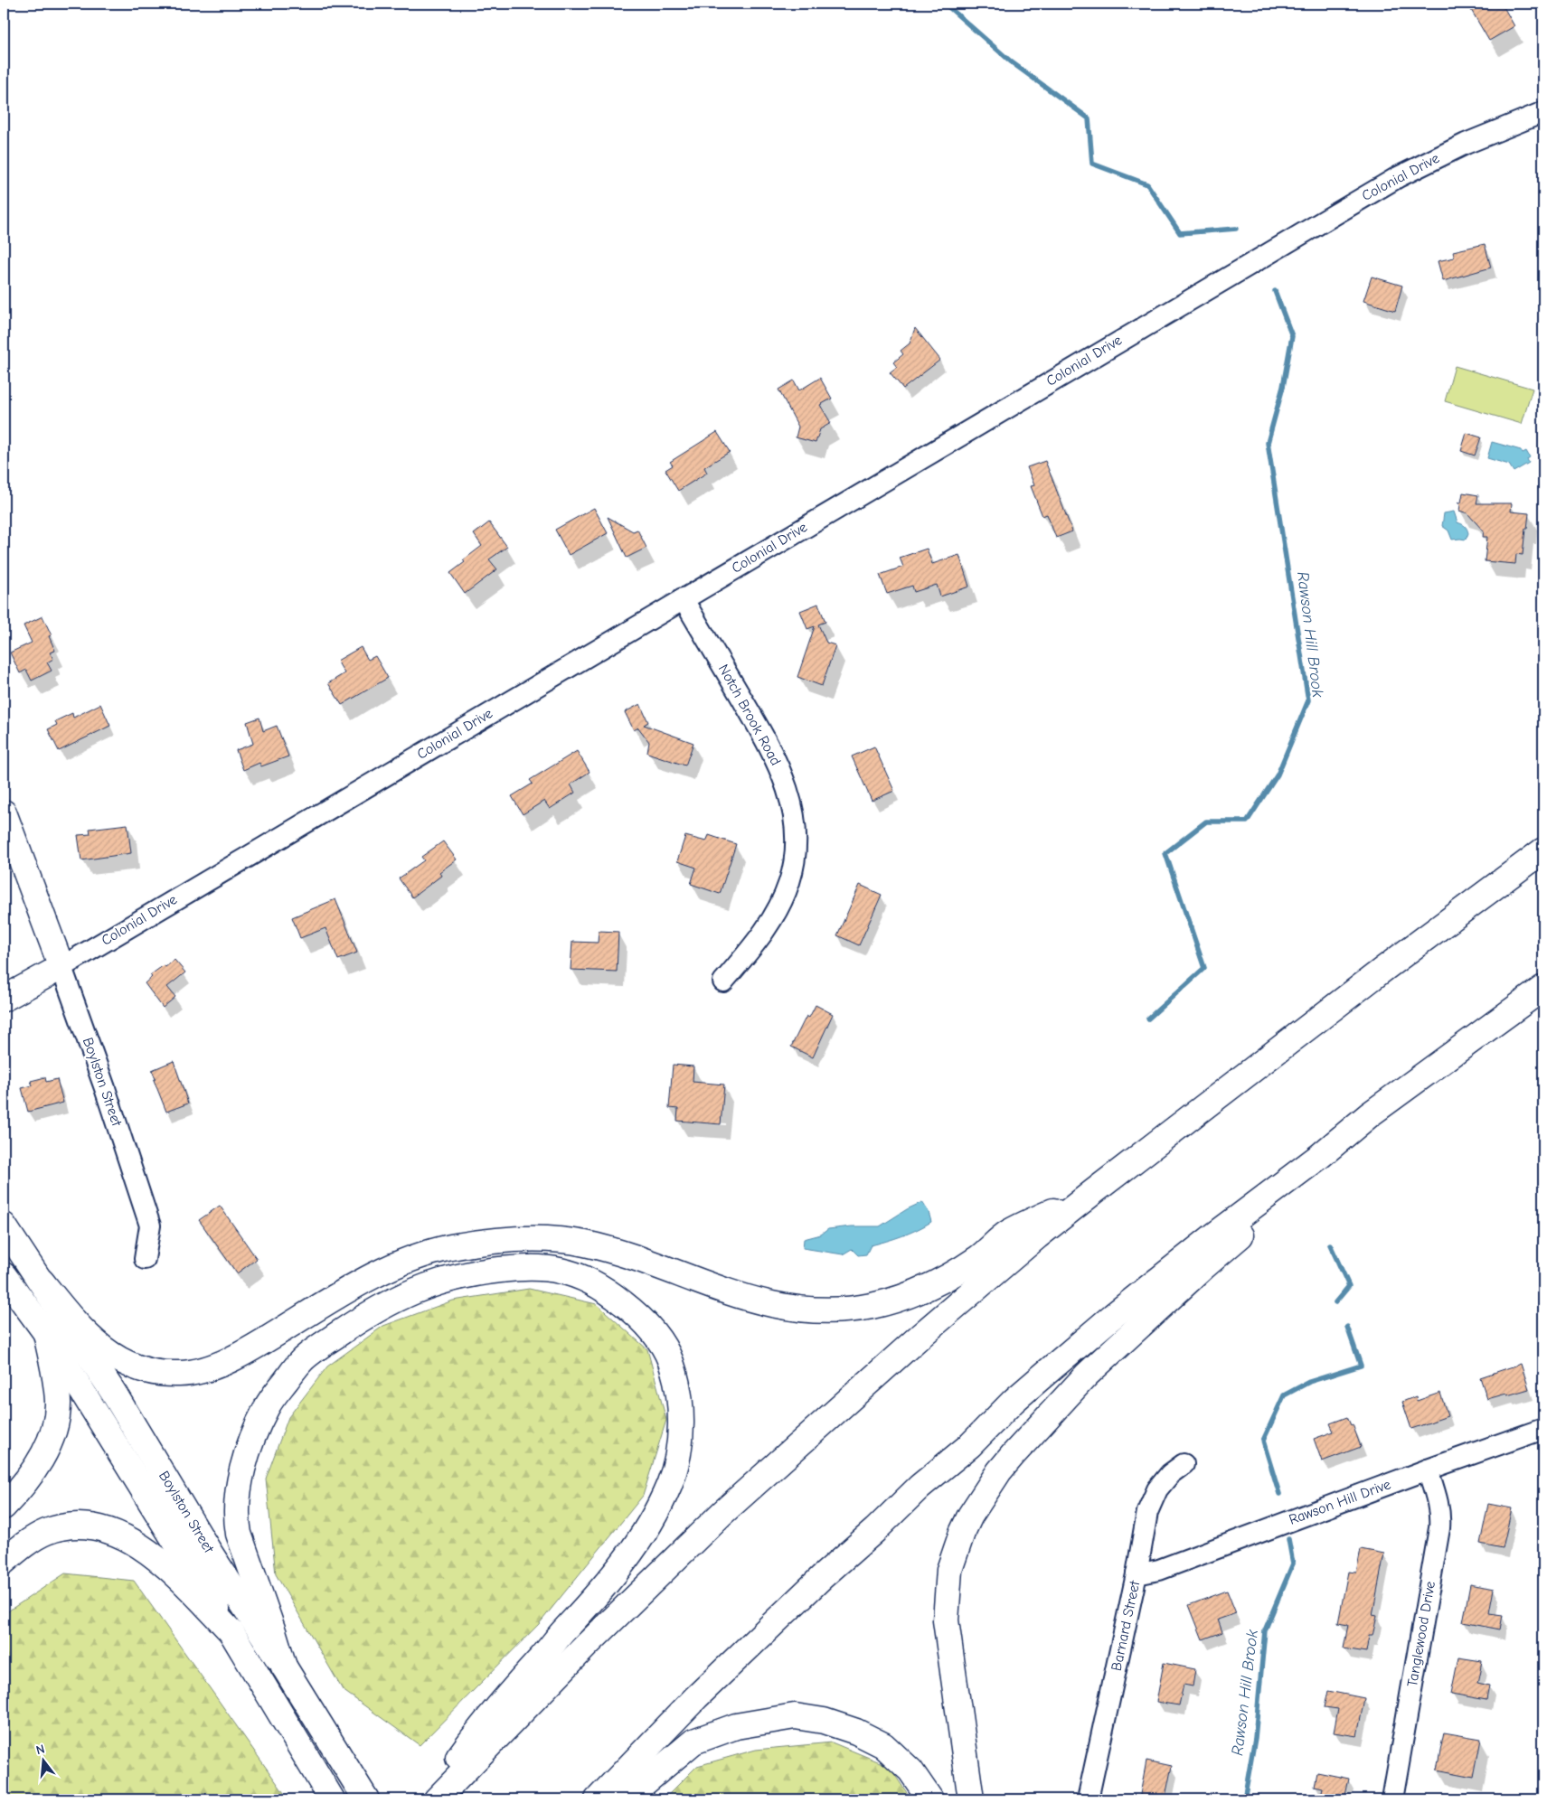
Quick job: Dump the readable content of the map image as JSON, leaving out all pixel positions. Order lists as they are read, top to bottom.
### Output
{
  "streets": {
    "main road": ["Colonial Drive", "Boylston Street"],
    "street": [
      "Notch Brook Road",
      "Rawson Hill Drive",
      "Barnard Street",
      "Tanglewood Drive"
    ]
  },
  "crossings": [
    ["Colonial Drive", "Notch Brook Road"],
    ["Colonial Drive", "Boylston Street"],
    ["Rawson Hill Drive", "Barnard Street"],
    ["Rawson Hill Drive", "Tanglewood Drive"]
  ],
  "water": ["Rawson Hill Brook"],
  "north": "top"
}
